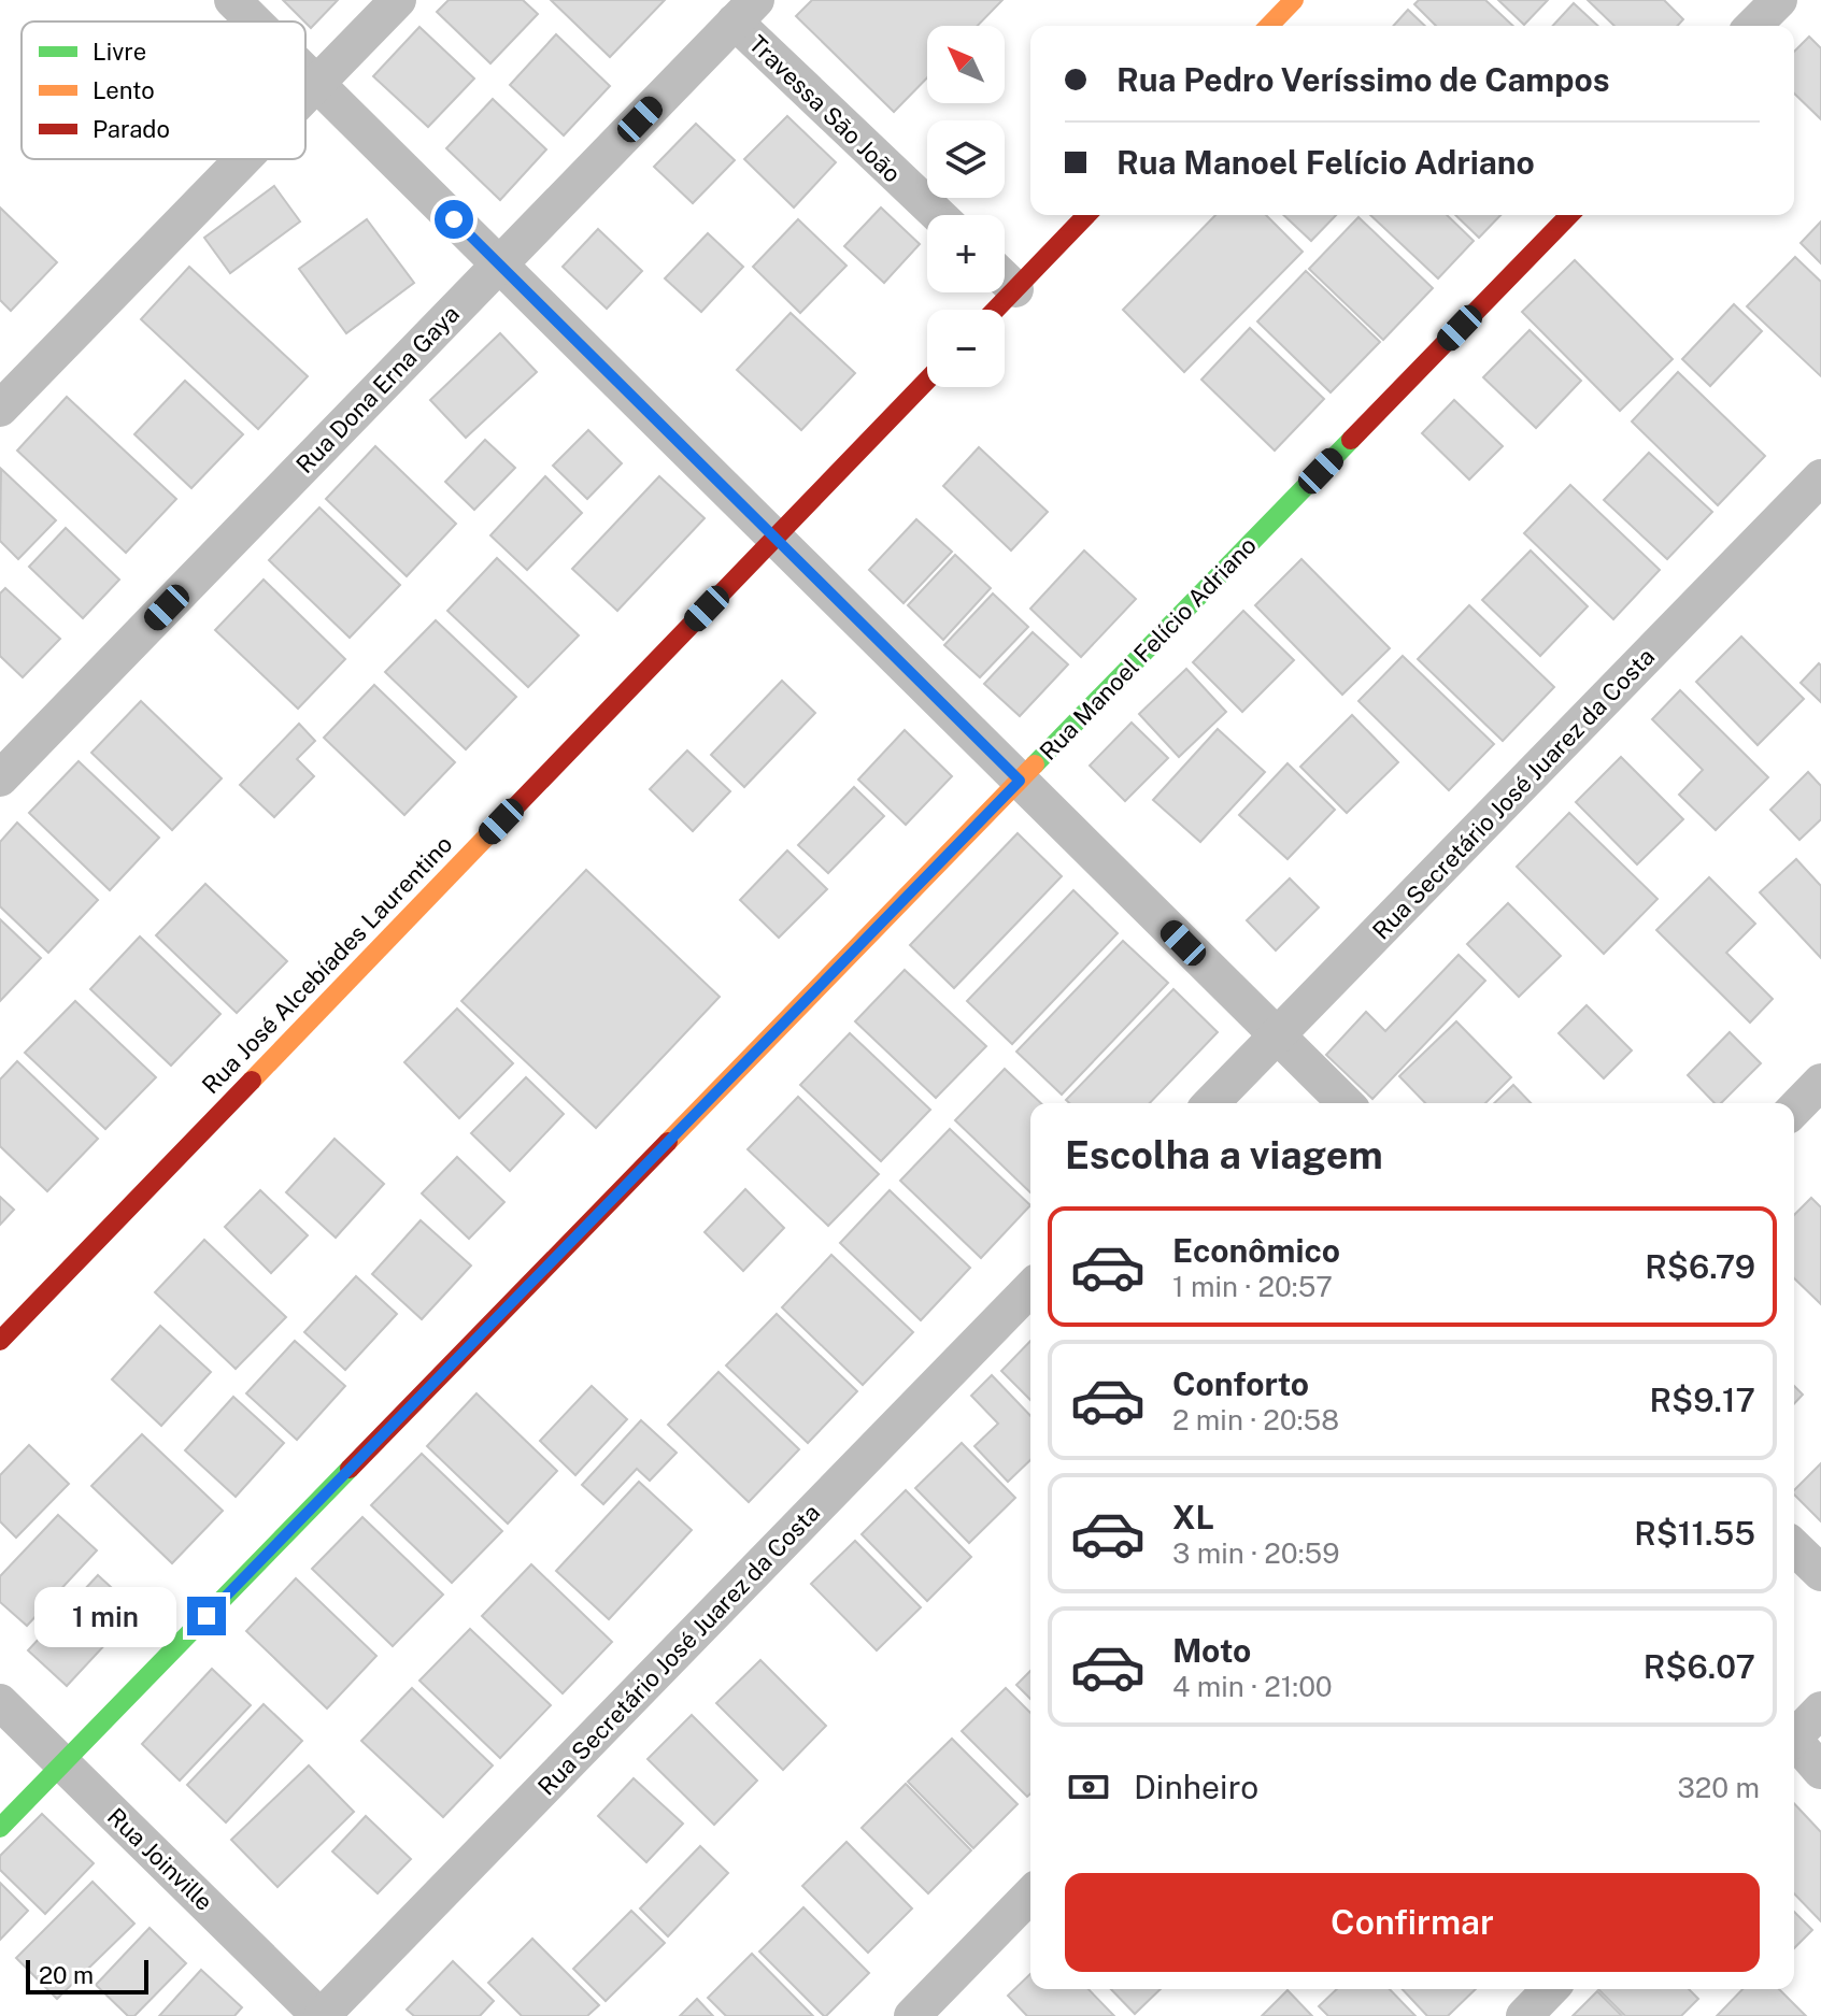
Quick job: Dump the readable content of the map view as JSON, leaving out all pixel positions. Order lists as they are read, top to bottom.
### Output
{
  "streets": {
    "street": [
      "Travessa São João",
      "Rua Dona Erna Gaya",
      "Rua Manoel Felício Adriano",
      "Rua Secretário José Juarez da Costa",
      "Rua José Alcebíades Laurentino",
      "Rua Joinville"
    ]
  },
  "crossings": [
    ["Travessa São João", "Rua Dona Erna Gaya"],
    ["Rua Manoel Felício Adriano", "Rua Joinville"],
    ["Rua Secretário José Juarez da Costa", "Rua Joinville"]
  ],
  "legend": ["Livre", "Lento", "Parado"],
  "scale_bar": "20 m",
  "north": "top left",
  "page": {
    "map_buttons": ["+", "−"],
    "banner": ["Rua Pedro Veríssimo de Campos", "Rua Manoel Felício Adriano"],
    "heading": "Escolha a viagem",
    "list": [
      {
        "name": "Econômico",
        "note": "1 min · 20:57",
        "value": "R$6.79"
      },
      {
        "name": "Conforto",
        "note": "2 min · 20:58",
        "value": "R$9.17"
      },
      {
        "name": "XL",
        "note": "3 min · 20:59",
        "value": "R$11.55"
      },
      {
        "name": "Moto",
        "note": "4 min · 21:00",
        "value": "R$6.07"
      }
    ],
    "bubble": "1 min",
    "pay": ["Dinheiro", "320 m"],
    "buttons": "Confirmar",
    "scale": "20 m"
  }
}
